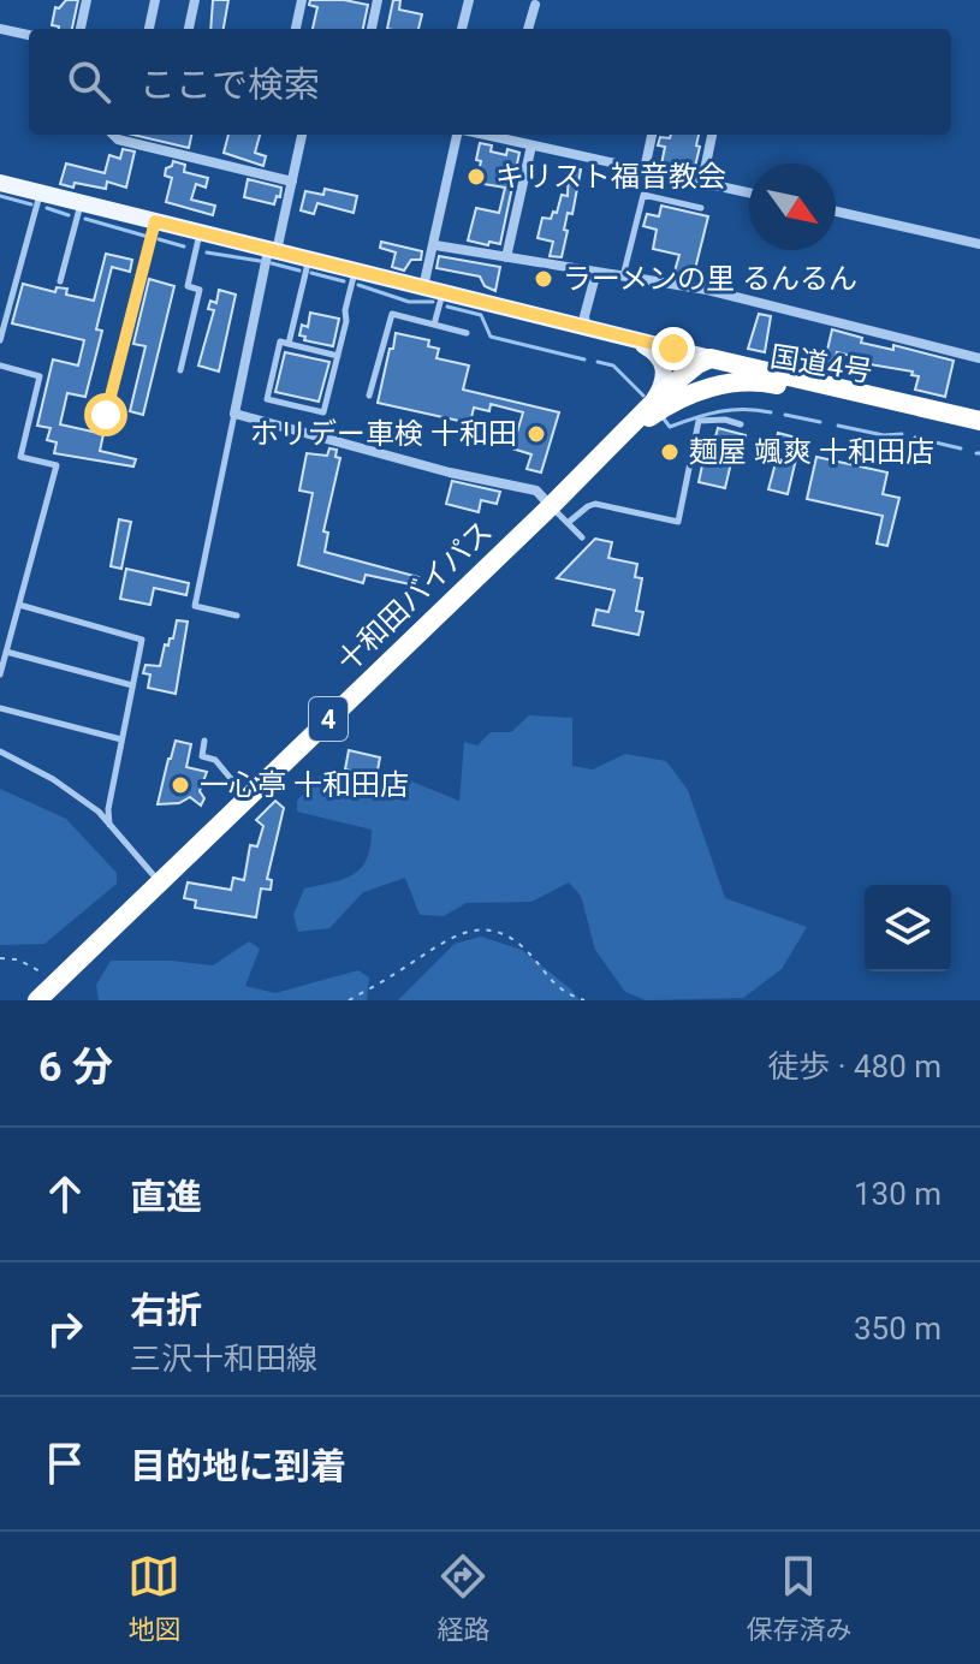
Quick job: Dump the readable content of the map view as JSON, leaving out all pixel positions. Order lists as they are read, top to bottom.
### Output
{
  "streets": {
    "highway": ["国道4号", "十和田バイパス", "4"]
  },
  "crossings": [
    ["国道4号", "十和田バイパス"]
  ],
  "places": [
    "キリスト福音教会",
    "ラーメンの里 るんるん",
    "ホリデー車検 十和田",
    "麺屋 颯爽 十和田店",
    "一心亭 十和田店"
  ],
  "north": "bottom right",
  "page": {
    "search": "ここで検索",
    "heading": ["6 分", "徒歩 · 480 m"],
    "list": [
      ["直進", "130 m"],
      ["右折", "三沢十和田線", "350 m"],
      "目的地に到着"
    ],
    "nav": ["地図", "経路", "保存済み"]
  }
}
